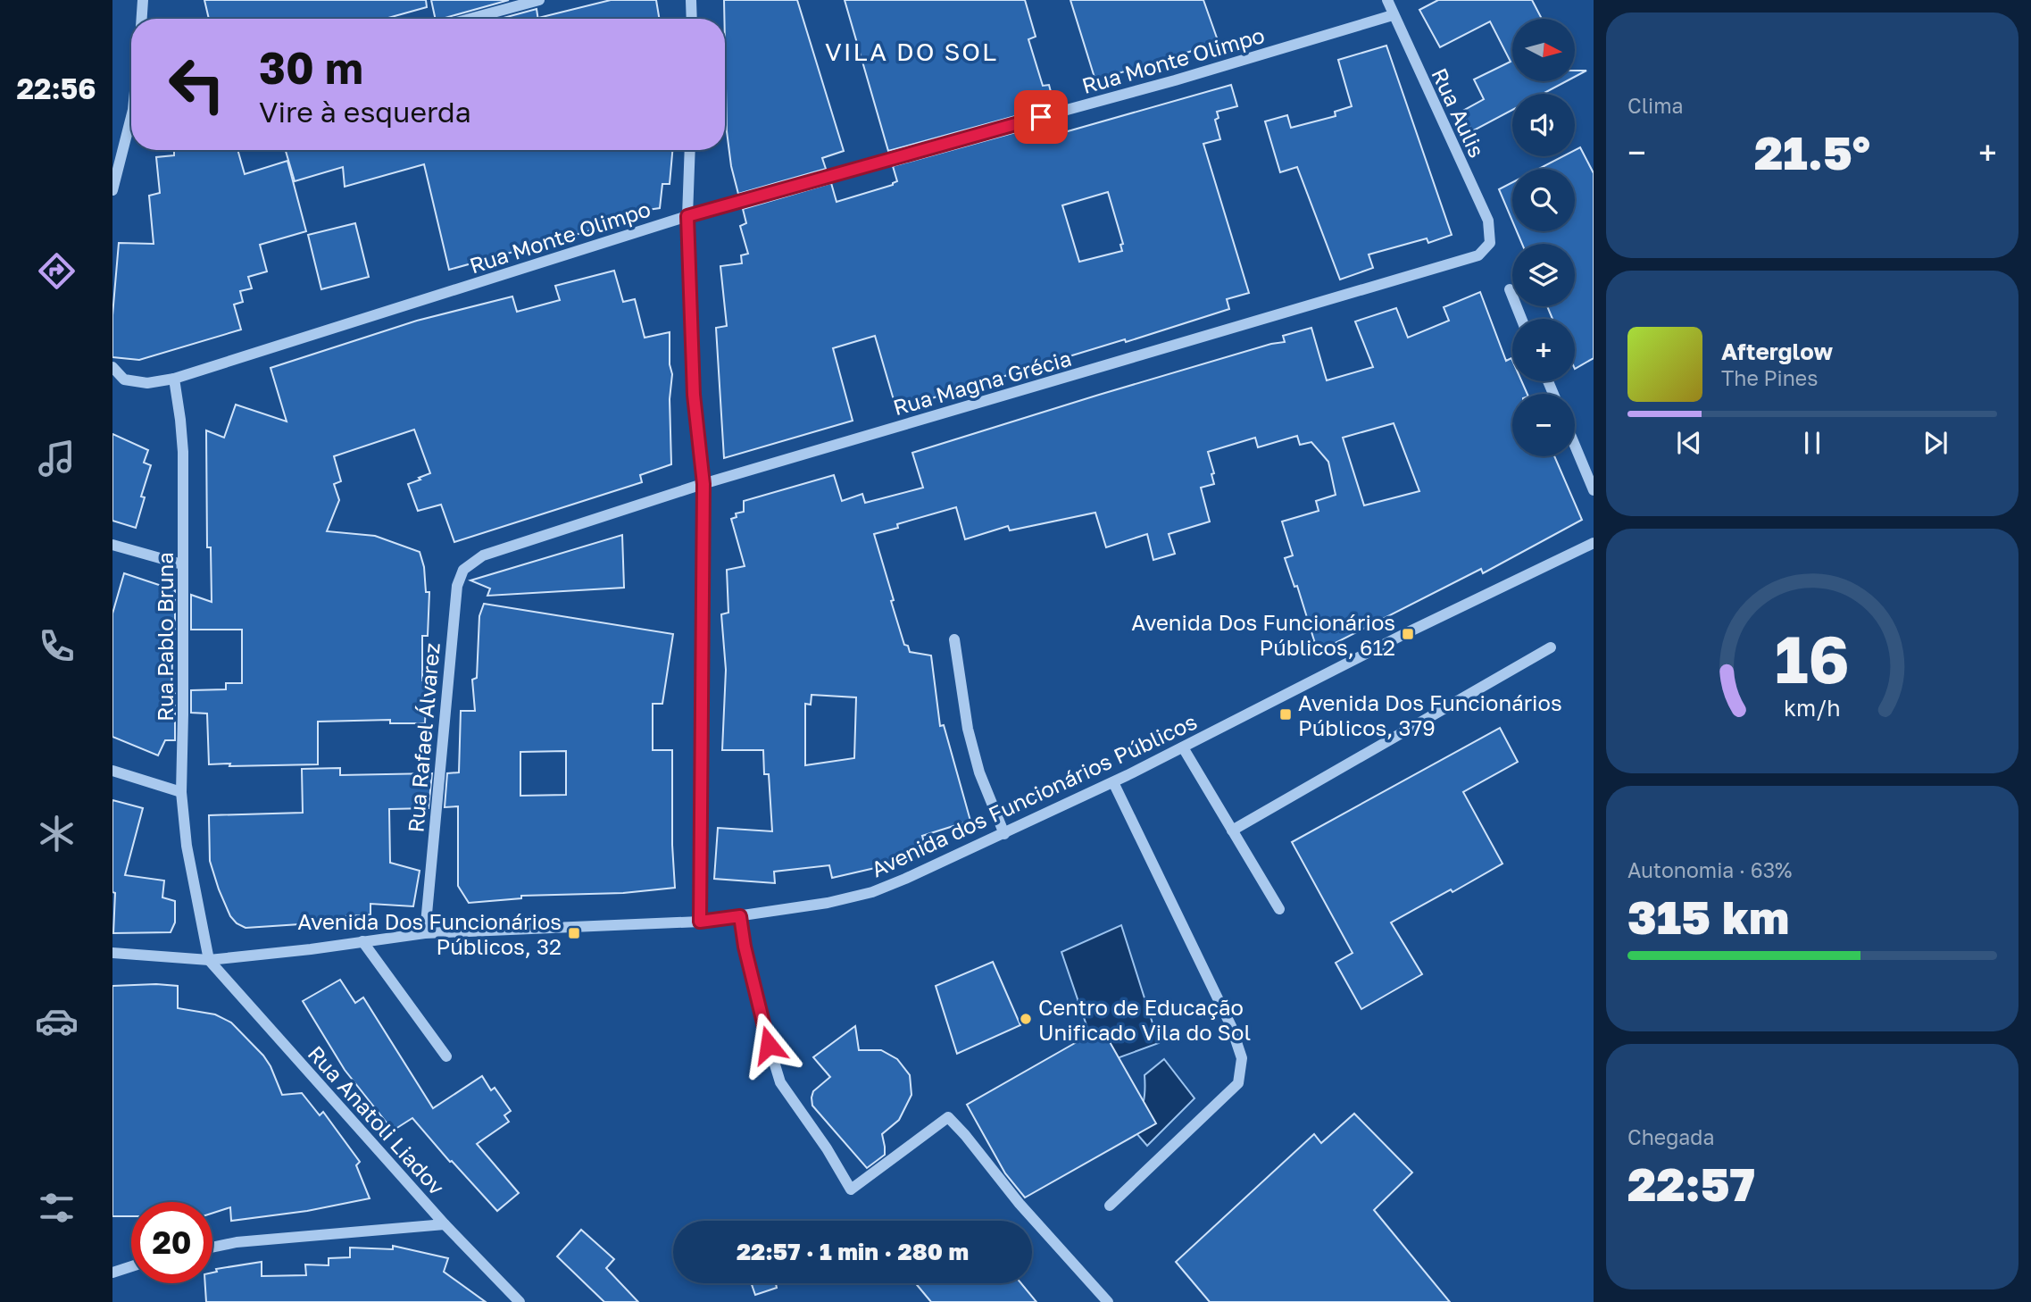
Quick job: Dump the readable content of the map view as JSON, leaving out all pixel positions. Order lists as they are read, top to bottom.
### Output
{
  "streets": {
    "street": [
      "Rua Monte Olimpo",
      "Rua Aulis",
      "Rua Magna Grécia",
      "Rua Pablo Bruna",
      "Rua Rafael Álvarez",
      "Avenida dos Funcionários Públicos",
      "Rua Anatoli Liadov"
    ]
  },
  "crossings": [
    ["Rua Monte Olimpo", "Rua Aulis"],
    ["Rua Monte Olimpo", "Rua Pablo Bruna"],
    ["Rua Aulis", "Rua Magna Grécia"],
    ["Rua Magna Grécia", "Rua Rafael Álvarez"],
    ["Rua Pablo Bruna", "Avenida dos Funcionários Públicos"],
    ["Rua Pablo Bruna", "Rua Anatoli Liadov"],
    ["Rua Rafael Álvarez", "Avenida dos Funcionários Públicos"],
    ["Avenida dos Funcionários Públicos", "Rua Anatoli Liadov"]
  ],
  "districts": ["VILA DO SOL"],
  "places": {
    "transit": ["Avenida Dos Funcionários Públicos, 612", "Avenida Dos Funcionários Públicos, 379", "Avenida Dos Funcionários Públicos, 32"],
    "other": ["Centro de Educação Unificado Vila do Sol"]
  },
  "north": "right",
  "page": {
    "tabs": "22:56",
    "tile": [
      "Clima",
      ["Autonomia · 63%", "315 km"],
      ["Chegada", "22:57"]
    ],
    "map_buttons": ["+", "−"],
    "turn": ["30 m", "Vire à esquerda"],
    "heat": ["−", "21.5°", "+"],
    "song": ["Afterglow", "The Pines"],
    "limit": "20",
    "trip": "22:57 · 1 min · 280 m",
    "gauge": ["16", "km/h"]
  }
}
